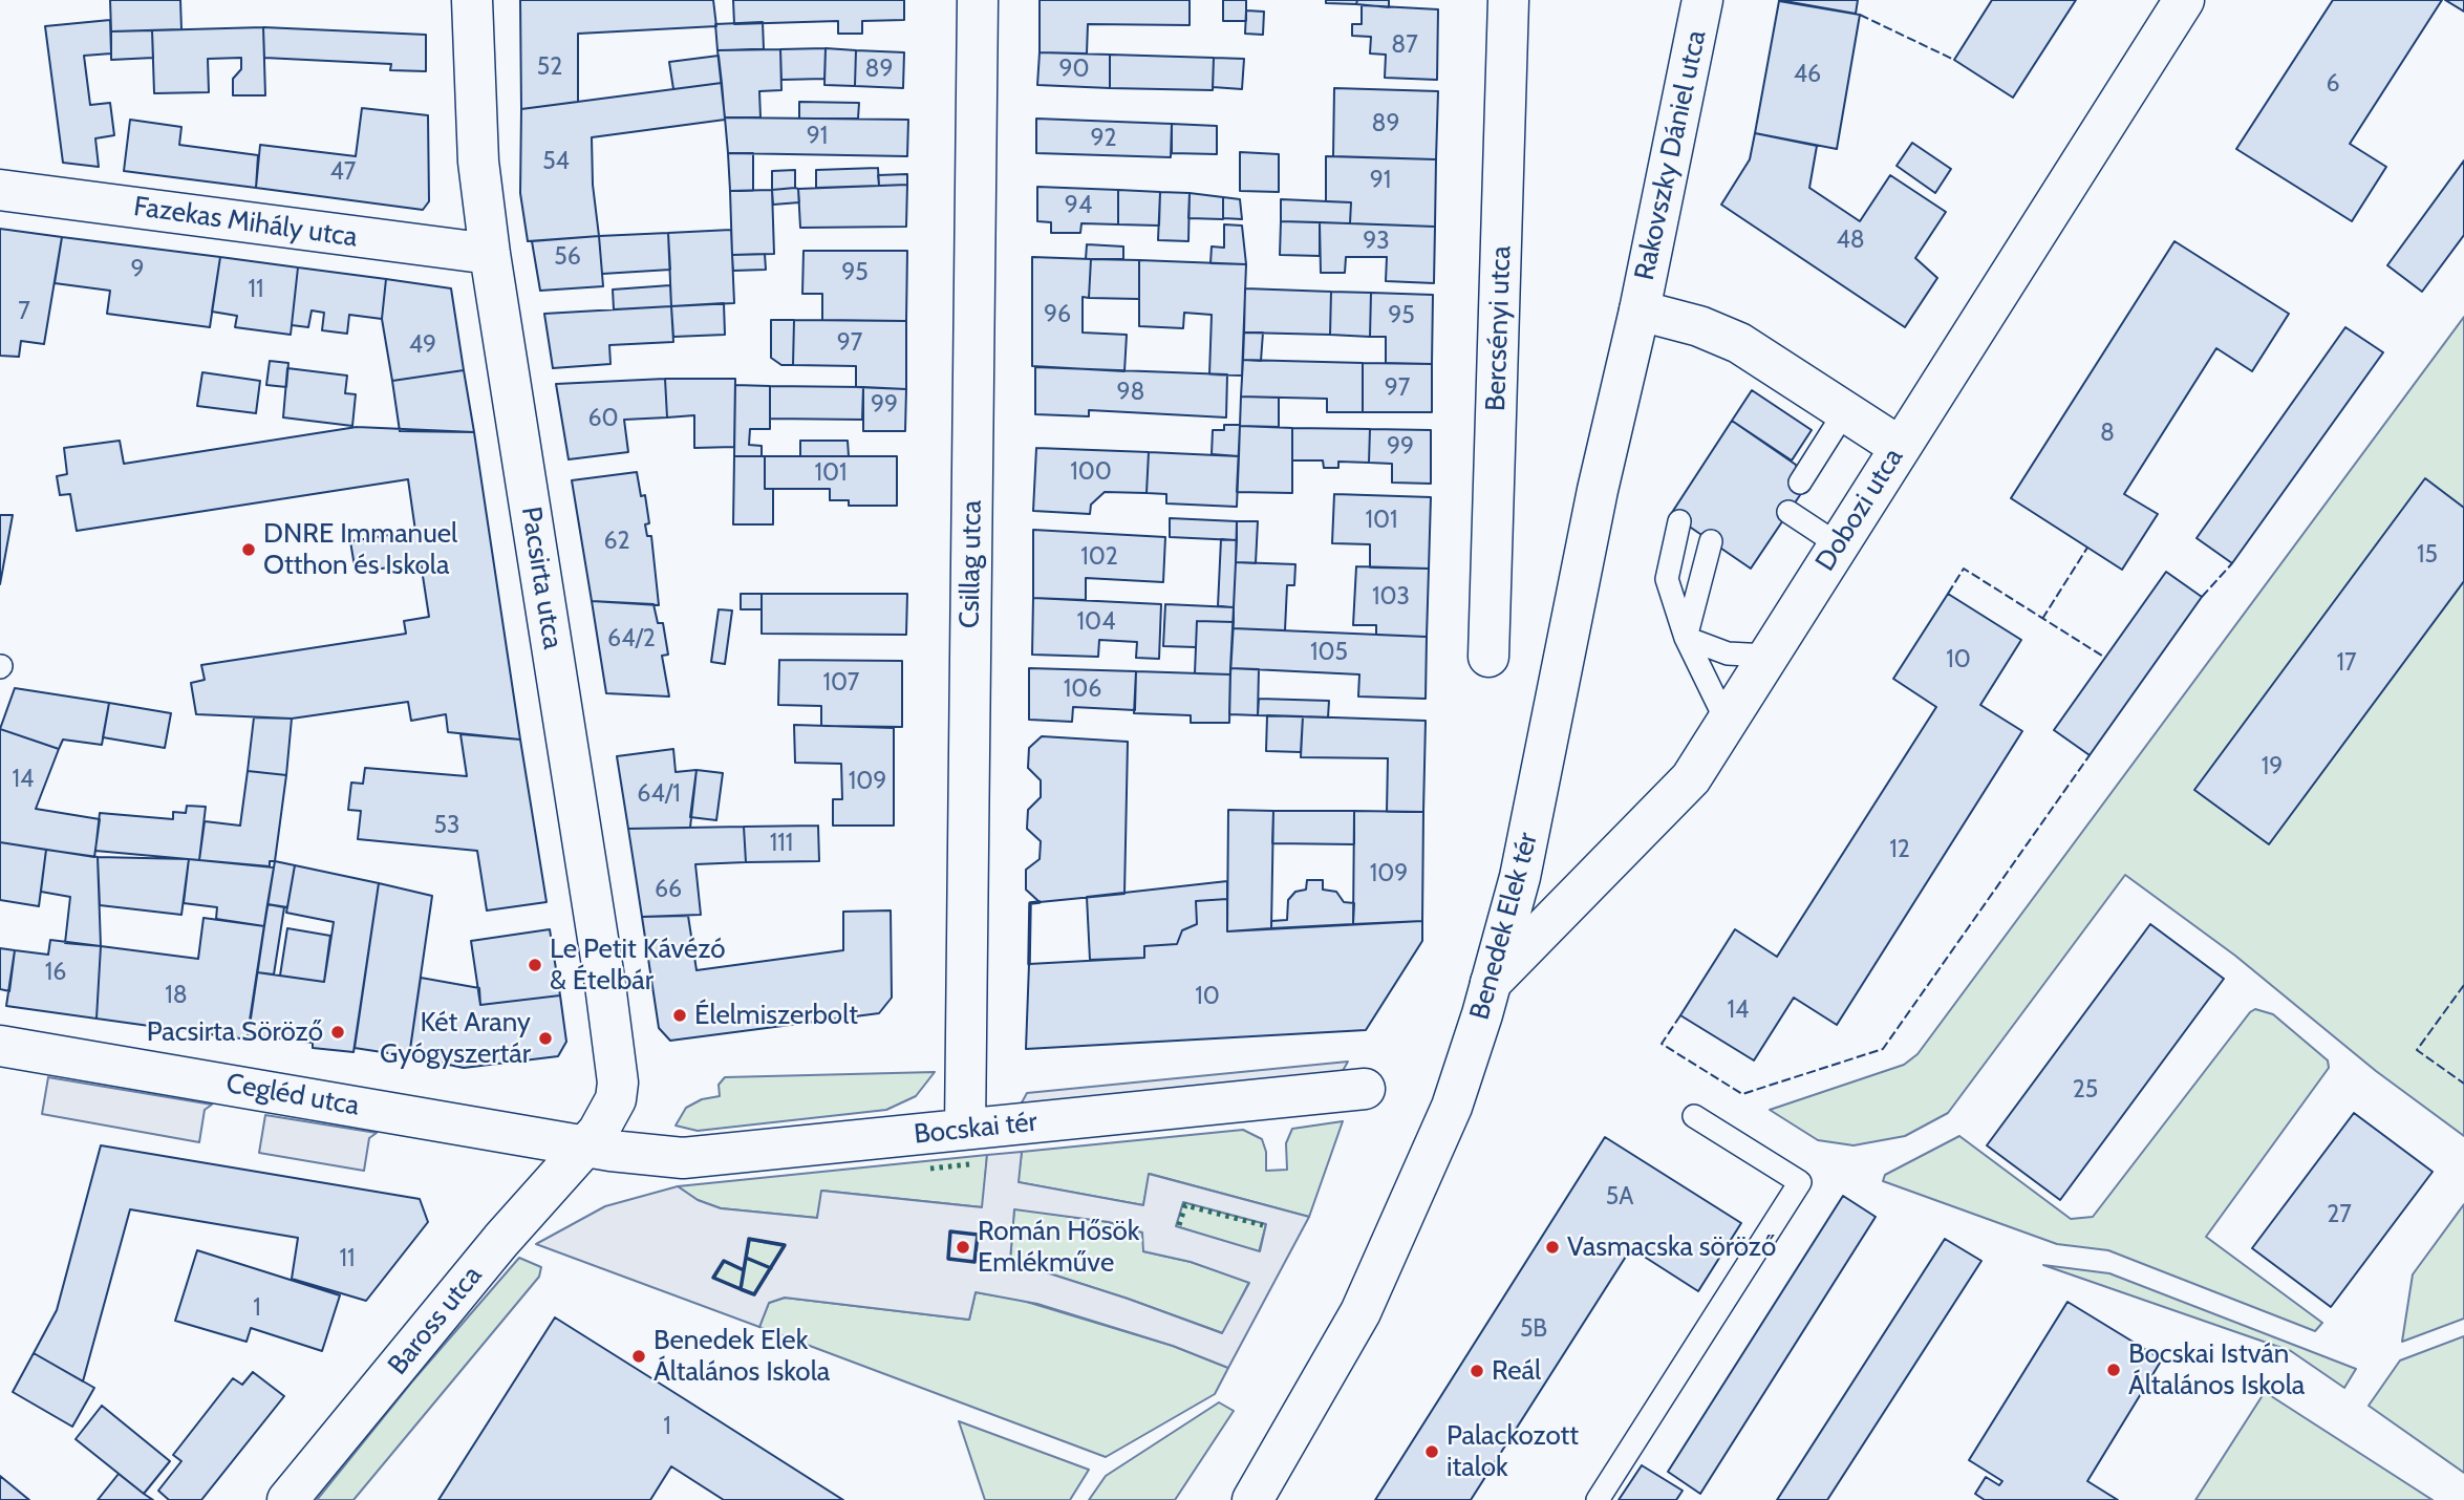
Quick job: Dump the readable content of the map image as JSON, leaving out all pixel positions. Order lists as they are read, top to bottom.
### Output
{
  "streets": {
    "street": [
      "Rakovszky Dániel utca",
      "Fazekas Mihály utca",
      "Bercsényi utca",
      "Dobozi utca",
      "Csillag utca",
      "Pacsirta utca",
      "Benedek Elek tér",
      "Cegléd utca",
      "Bocskai tér",
      "Baross utca"
    ]
  },
  "crossings": [
    ["Rakovszky Dániel utca", "Benedek Elek tér"],
    ["Fazekas Mihály utca", "Pacsirta utca"],
    ["Dobozi utca", "Benedek Elek tér"],
    ["Csillag utca", "Bocskai tér"],
    ["Pacsirta utca", "Cegléd utca"],
    ["Pacsirta utca", "Bocskai tér"],
    ["Pacsirta utca", "Baross utca"],
    ["Cegléd utca", "Bocskai tér"],
    ["Cegléd utca", "Baross utca"],
    ["Bocskai tér", "Baross utca"]
  ],
  "places": [
    "DNRE Immanuel Otthon és Iskola",
    "Le Petit Kávézó & Ételbár",
    "Élelmiszerbolt",
    "Pacsirta Söröző",
    "Két Arany Gyógyszertár",
    "Román Hősök Emlékműve",
    "Vasmacska söröző",
    "Benedek Elek Általános Iskola",
    "Bocskai István Általános Iskola",
    "Reál",
    "Palackozott italok"
  ],
  "house_numbers": [
    "87",
    "52",
    "89",
    "90",
    "46",
    "6",
    "89",
    "91",
    "92",
    "54",
    "47",
    "91",
    "94",
    "48",
    "93",
    "56",
    "9",
    "95",
    "11",
    "7",
    "96",
    "95",
    "97",
    "49",
    "97",
    "98",
    "99",
    "60",
    "8",
    "99",
    "100",
    "101",
    "101",
    "62",
    "15",
    "102",
    "103",
    "104",
    "64/2",
    "105",
    "10",
    "17",
    "107",
    "106",
    "19",
    "14",
    "109",
    "64/1",
    "53",
    "111",
    "12",
    "109",
    "66",
    "16",
    "18",
    "10",
    "14",
    "25",
    "5A",
    "27",
    "11",
    "1",
    "5B",
    "1"
  ]
}
